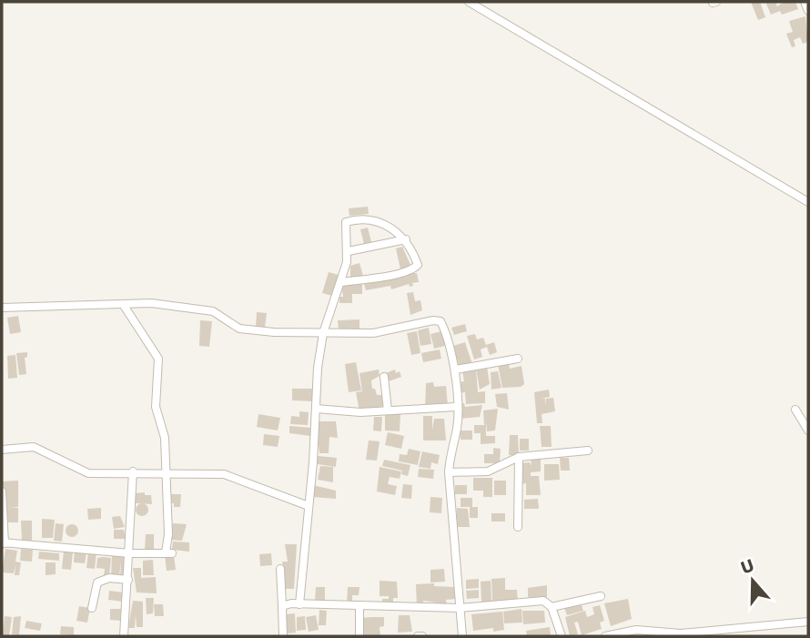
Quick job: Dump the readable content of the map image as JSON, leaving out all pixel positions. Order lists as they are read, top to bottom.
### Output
{
  "north": "top"
}
